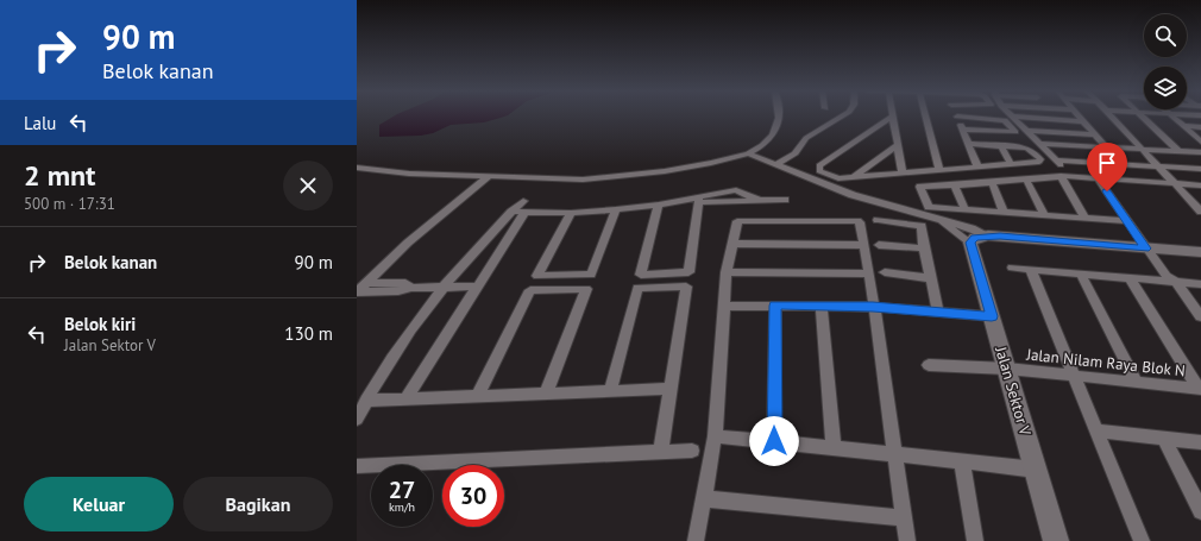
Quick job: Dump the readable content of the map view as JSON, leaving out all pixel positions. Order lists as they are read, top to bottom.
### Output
{
  "streets": {
    "street": ["Jalan Nilam Raya Blok N", "Jalan Sektor V"]
  },
  "crossings": [
    ["Jalan Nilam Raya Blok N", "Jalan Sektor V"]
  ],
  "page": {
    "turn": ["90 m", "Belok kanan"],
    "then": "Lalu",
    "heading": ["2 mnt", "500 m · 17:31"],
    "list": [
      {
        "name": "Belok kanan",
        "value": "90 m"
      },
      {
        "name": "Belok kiri",
        "note": "Jalan Sektor V",
        "value": "130 m"
      }
    ],
    "speed": "27 km/h",
    "limit": "30",
    "buttons": ["Keluar", "Bagikan"]
  }
}
